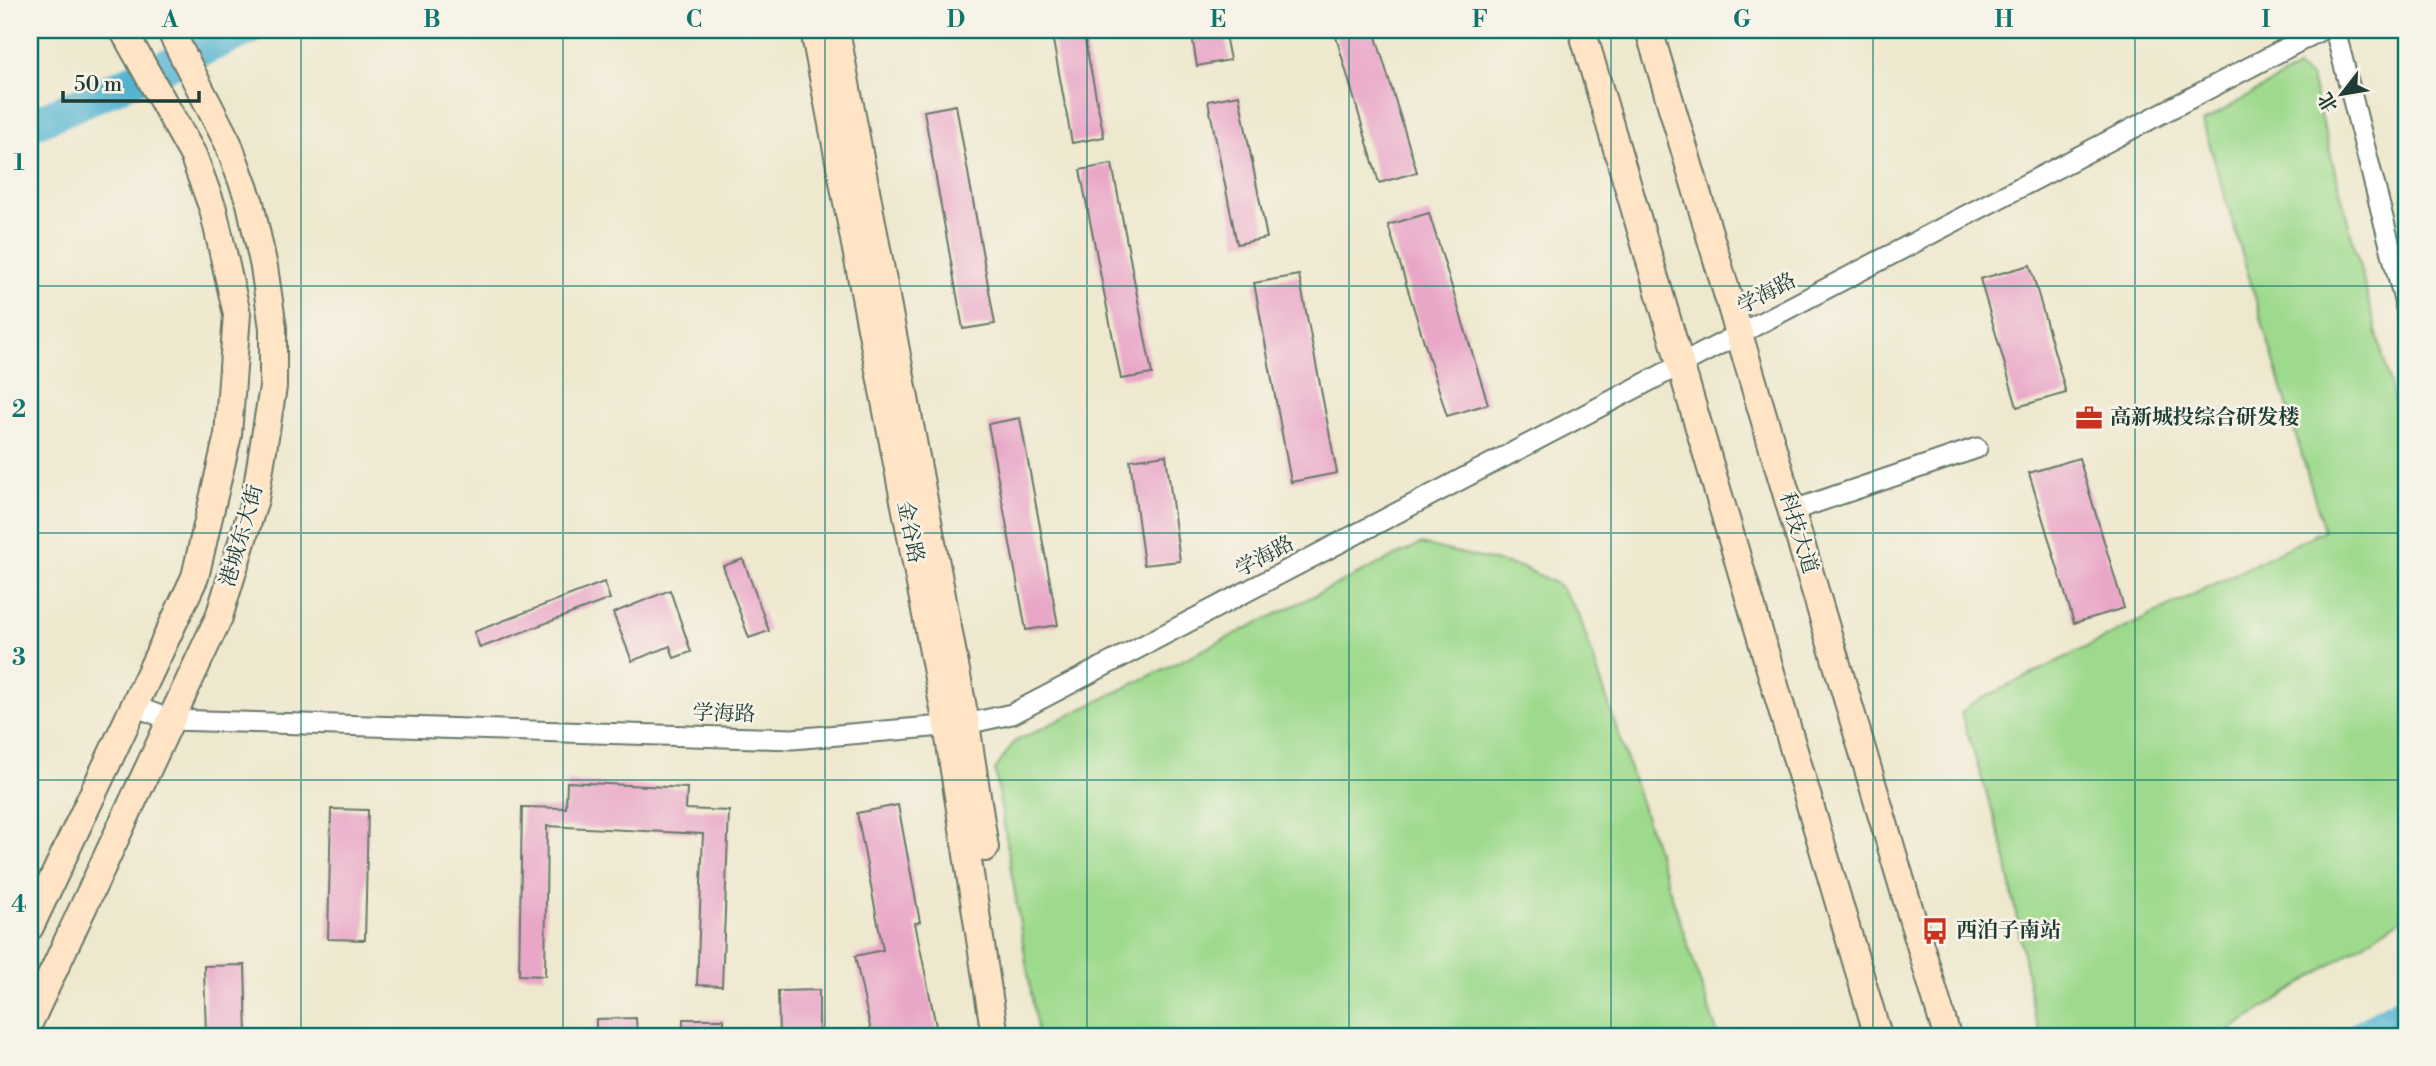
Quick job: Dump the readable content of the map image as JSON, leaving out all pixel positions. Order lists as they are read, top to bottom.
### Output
{
  "streets": {
    "main road": ["金谷路", "科技大道", "港城东大街"],
    "street": ["学海路"]
  },
  "crossings": [
    ["学海路", "金谷路"],
    ["学海路", "科技大道"],
    ["学海路", "港城东大街"]
  ],
  "places": {
    "office": ["高新城投综合研发楼"],
    "bus stop": ["西泊子南站"]
  },
  "scale_bar": "50 m",
  "north": "bottom left",
  "grid": {
    "columns": [
      "A",
      "B",
      "C",
      "D",
      "E",
      "F",
      "G",
      "H",
      "I"
    ],
    "rows": [
      "1",
      "2",
      "3",
      "4"
    ]
  }
}
